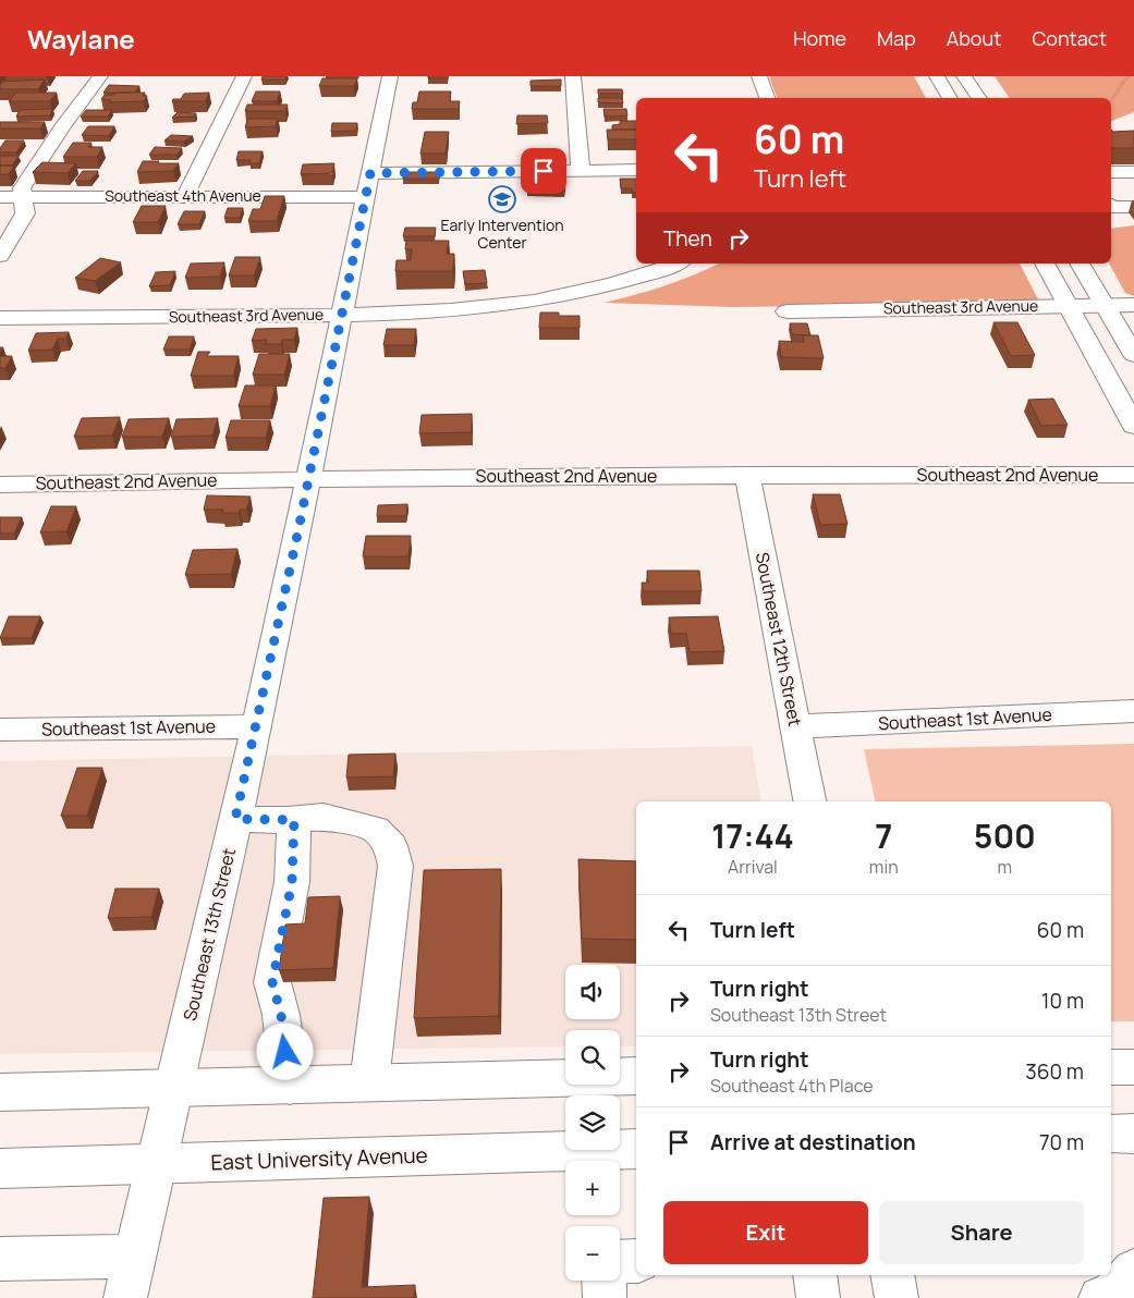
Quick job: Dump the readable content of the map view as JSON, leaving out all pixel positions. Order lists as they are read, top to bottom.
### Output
{
  "streets": {
    "main road": [
      "Southeast 4th Avenue",
      "Southeast 3rd Avenue",
      "Southeast 2nd Avenue",
      "Southeast 12th Street",
      "Southeast 1st Avenue",
      "Southeast 13th Street",
      "East University Avenue"
    ]
  },
  "crossings": [
    ["Southeast 4th Avenue", "Southeast 13th Street"],
    ["Southeast 3rd Avenue", "Southeast 13th Street"],
    ["Southeast 2nd Avenue", "Southeast 12th Street"],
    ["Southeast 2nd Avenue", "Southeast 13th Street"],
    ["Southeast 12th Street", "Southeast 1st Avenue"],
    ["Southeast 1st Avenue", "Southeast 13th Street"],
    ["Southeast 13th Street", "East University Avenue"]
  ],
  "places": {
    "school or university": ["Early Intervention Center"]
  },
  "page": {
    "header": "Waylane",
    "nav": [
      "Home",
      "Map",
      "About",
      "Contact"
    ],
    "turn": ["60 m", "Turn left"],
    "then": "Then",
    "eta": [
      "17:44",
      "Arrival",
      "7",
      "min",
      "500",
      "m"
    ],
    "list": [
      {
        "name": "Turn left",
        "value": "60 m"
      },
      {
        "name": "Turn right",
        "note": "Southeast 13th Street",
        "value": "10 m"
      },
      {
        "name": "Turn right",
        "note": "Southeast 4th Place",
        "value": "360 m"
      },
      {
        "name": "Arrive at destination",
        "value": "70 m"
      }
    ],
    "map_buttons": ["+", "−"],
    "buttons": ["Exit", "Share"]
  }
}
